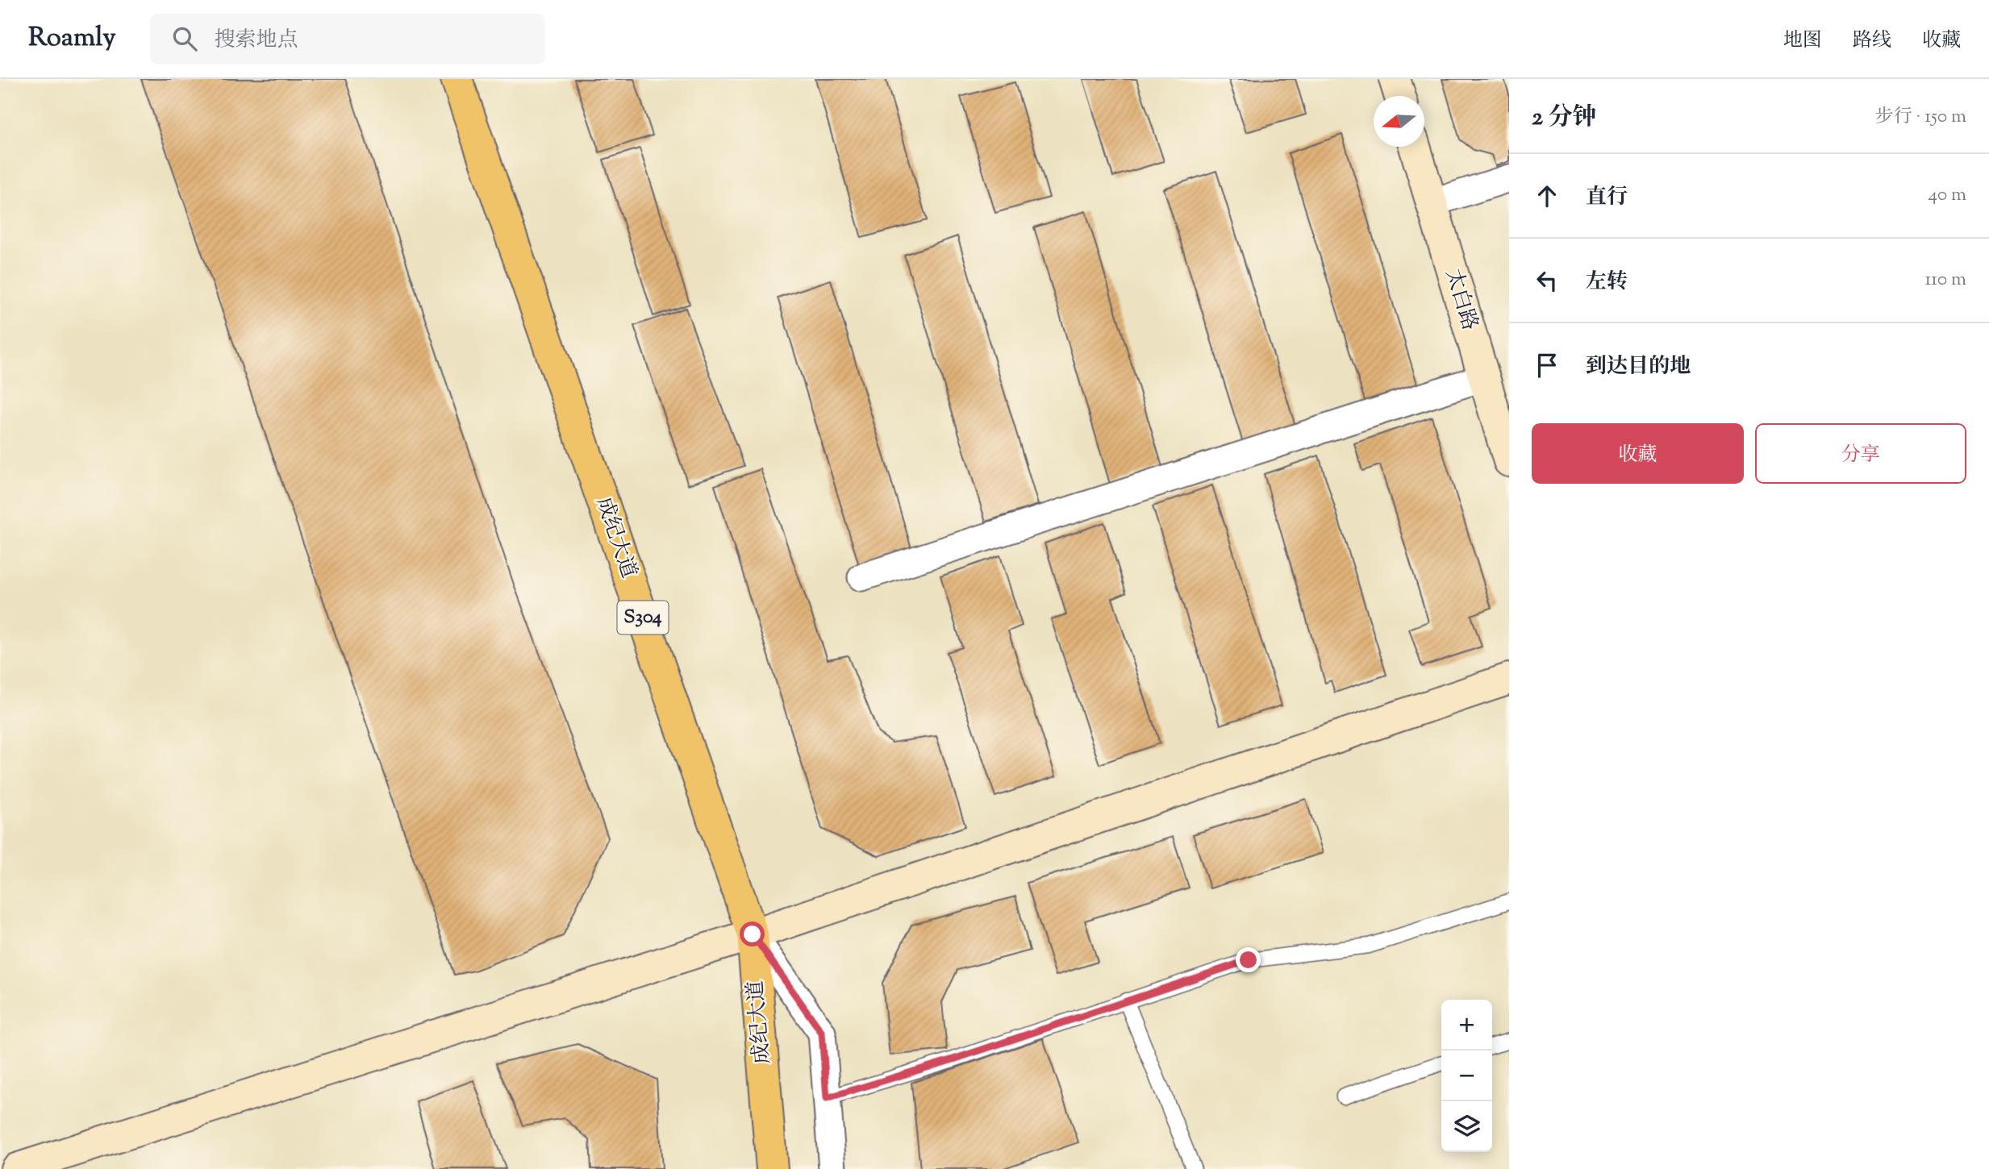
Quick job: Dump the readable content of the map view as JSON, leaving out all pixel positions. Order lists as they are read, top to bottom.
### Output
{
  "streets": {
    "main road": ["太白路", "成纪大道", "S304"]
  },
  "north": "left",
  "page": {
    "header": "Roamly",
    "search": "搜索地点",
    "nav": ["地图", "路线", "收藏"],
    "heading": ["2 分钟", "步行 · 150 m"],
    "list": [
      ["直行", "40 m"],
      ["左转", "110 m"],
      "到达目的地"
    ],
    "buttons": ["收藏", "分享"],
    "map_buttons": ["+", "−"]
  }
}
